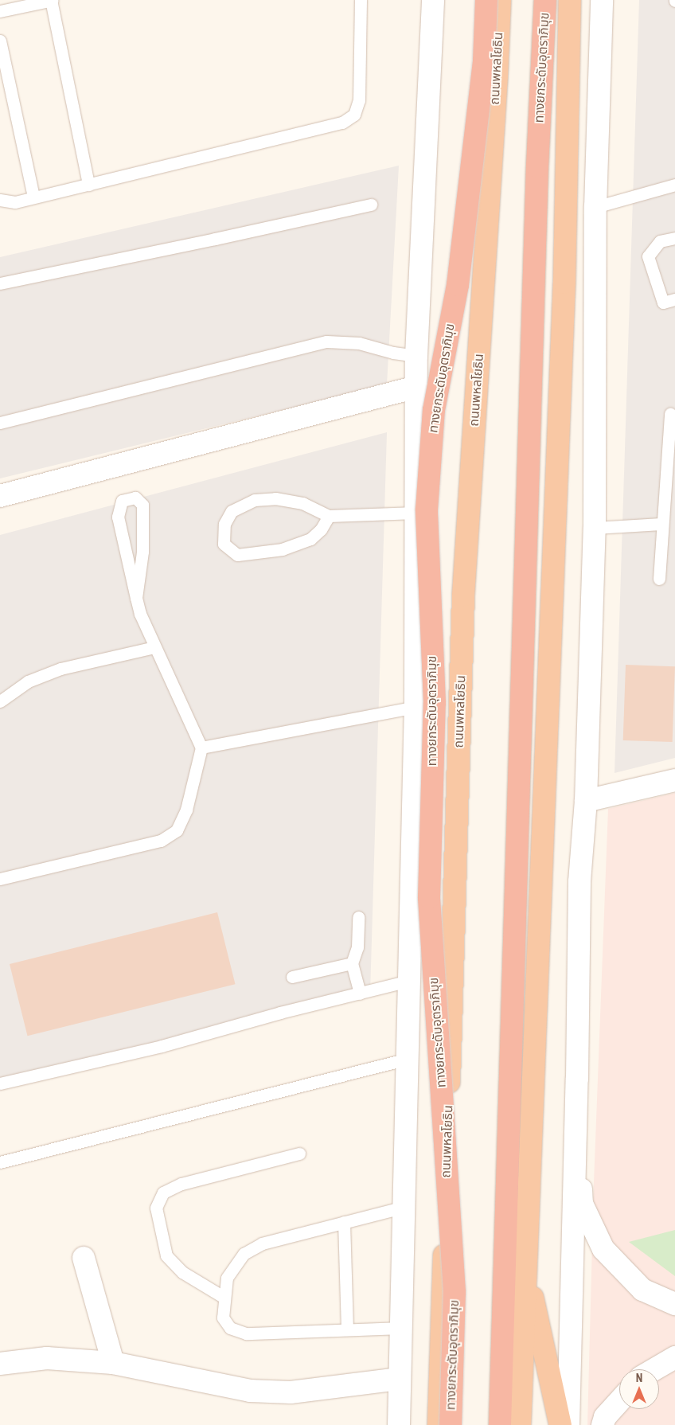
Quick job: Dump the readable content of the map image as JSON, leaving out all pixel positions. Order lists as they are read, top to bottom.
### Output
{
  "streets": {
    "highway": ["ทางยกระดับอุตราภิมุข", "ถนนพหลโยธิน"]
  },
  "north": "top"
}
